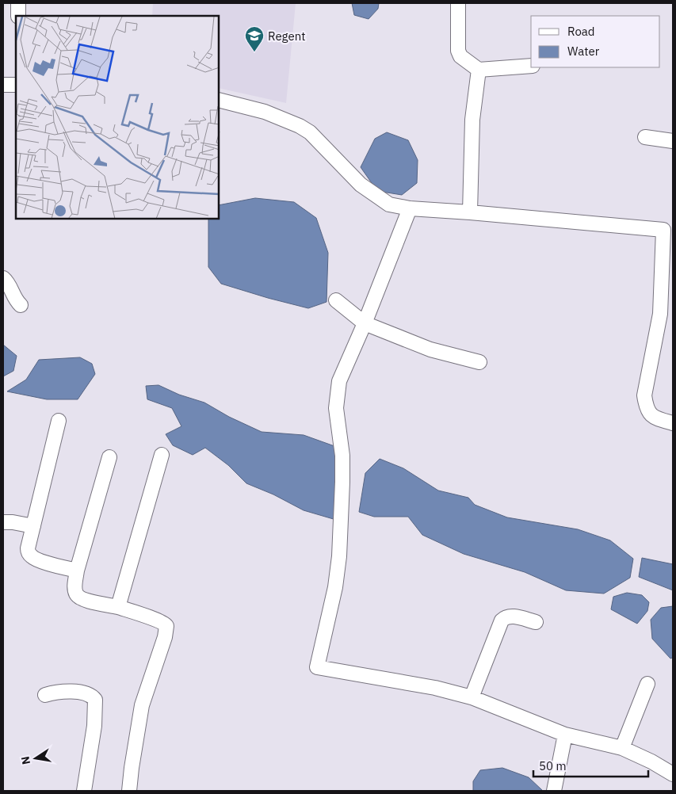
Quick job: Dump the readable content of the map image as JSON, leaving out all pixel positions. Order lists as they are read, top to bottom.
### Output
{
  "places": {
    "school or university": ["Regent"]
  },
  "legend": ["Road", "Water"],
  "scale_bar": "50 m",
  "north": "left"
}
